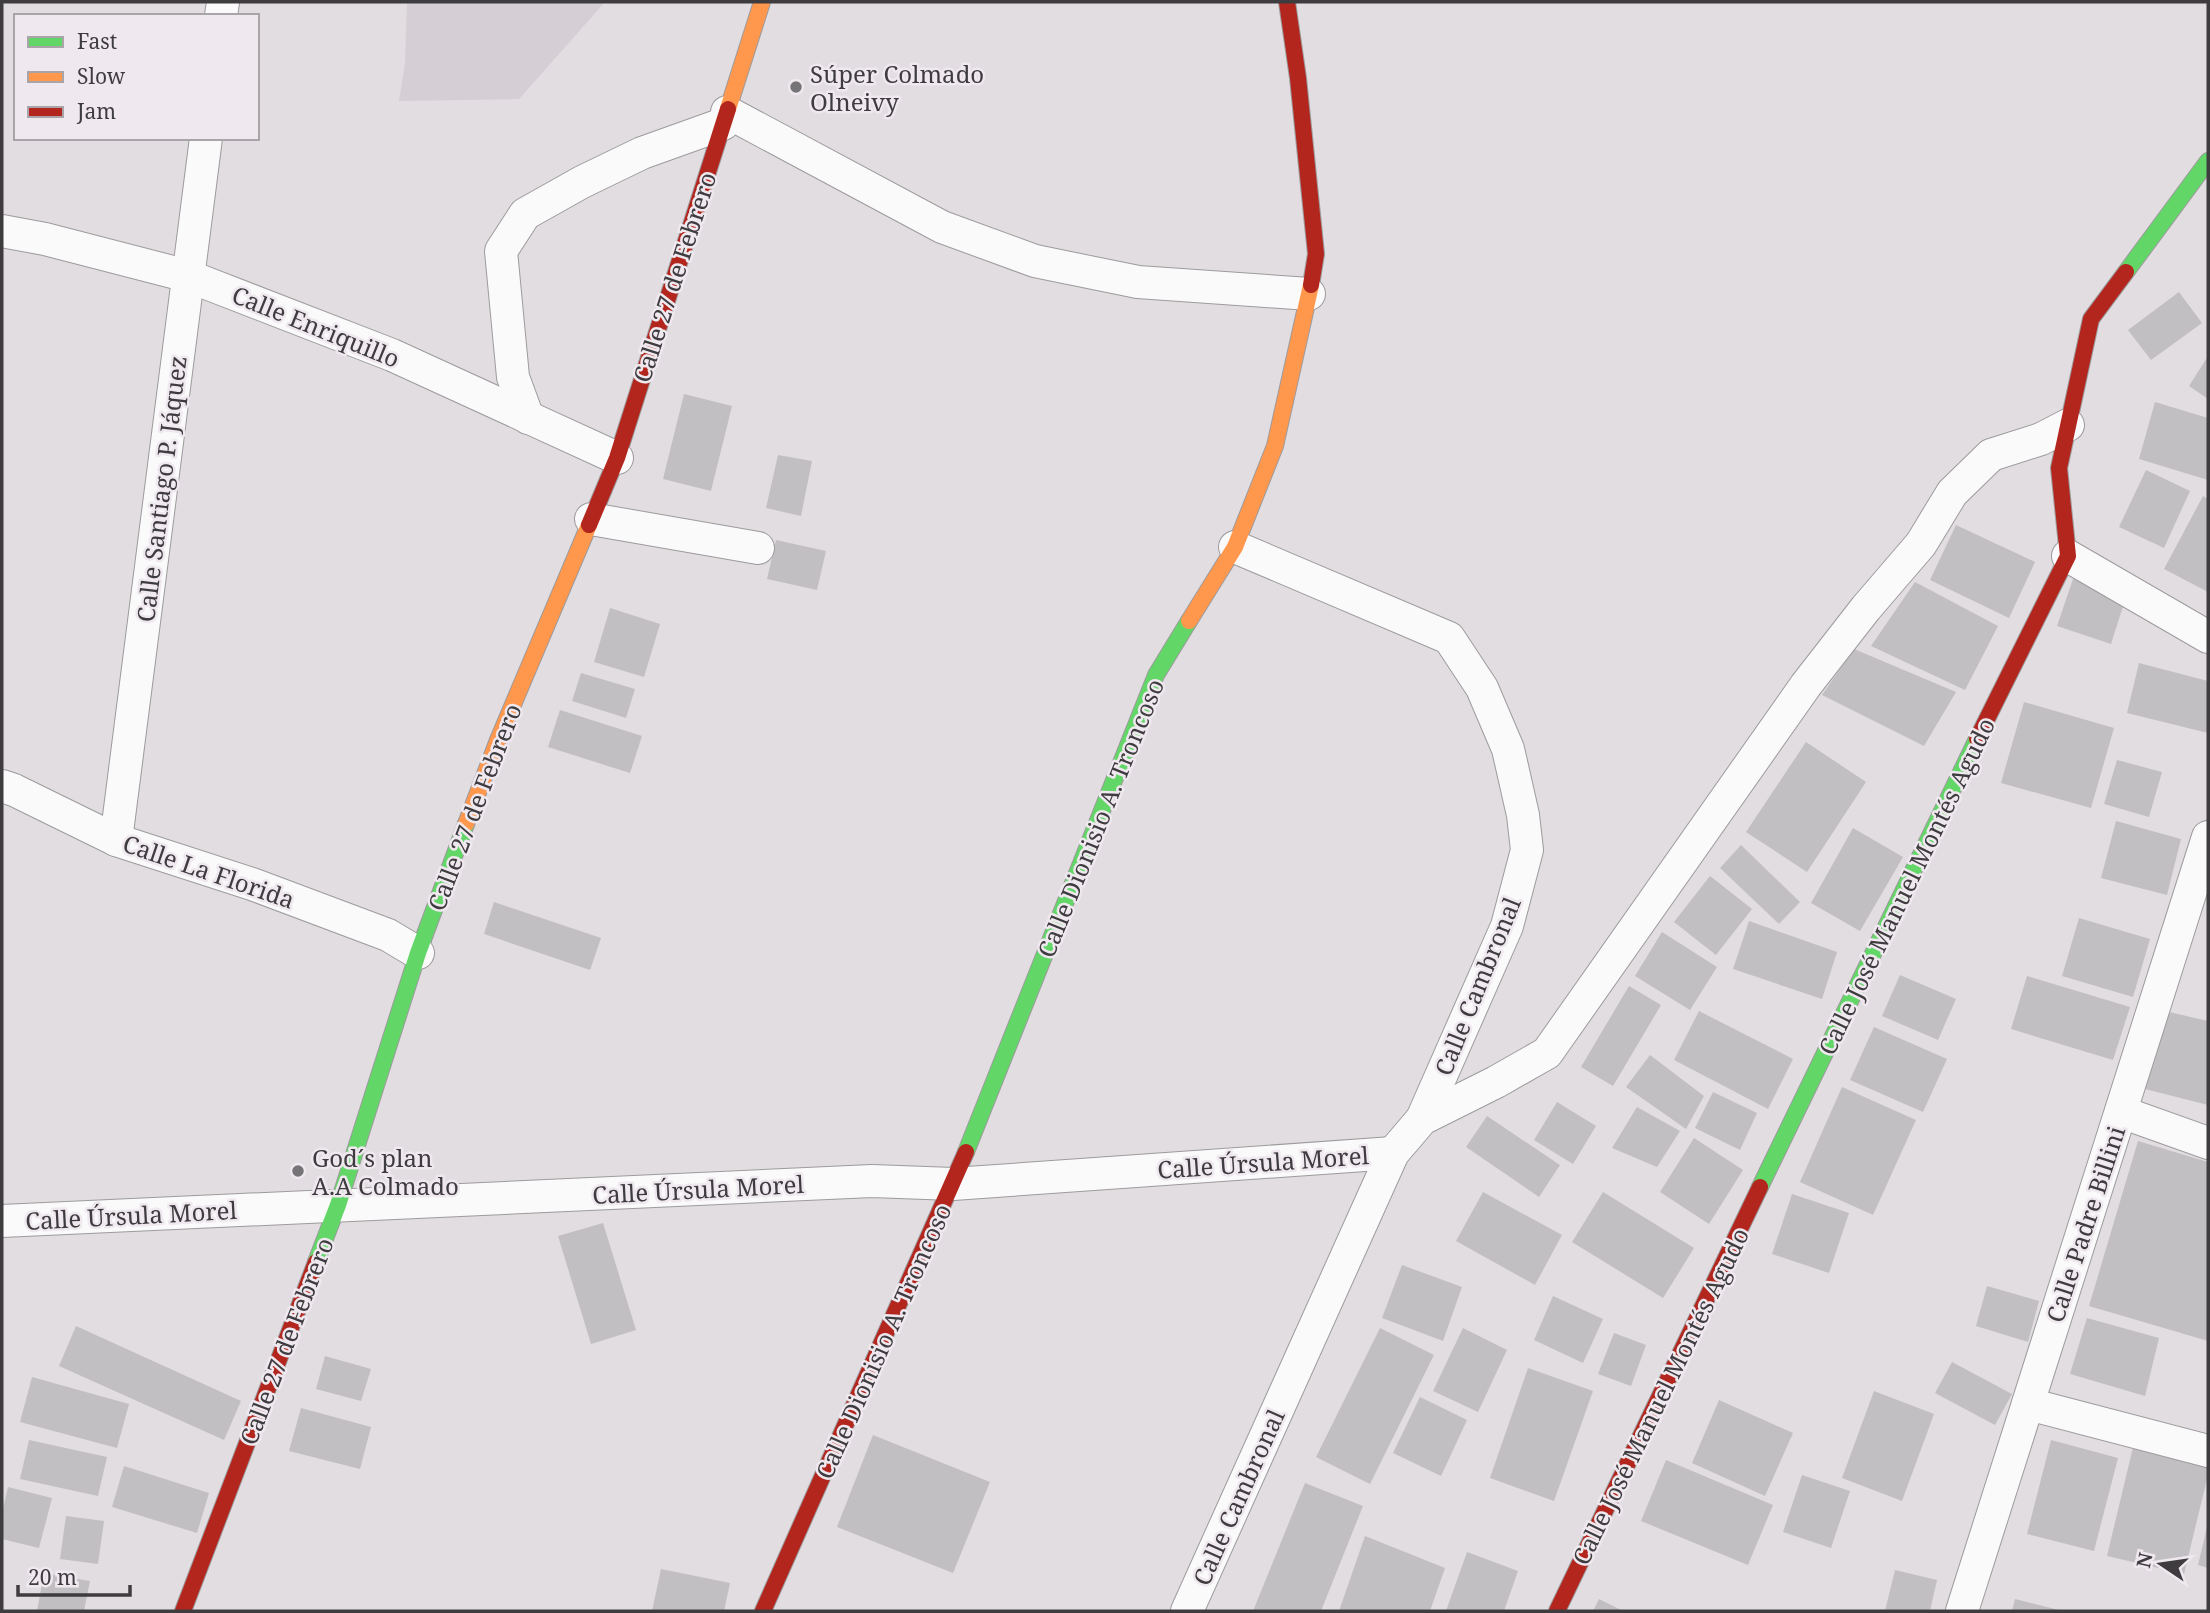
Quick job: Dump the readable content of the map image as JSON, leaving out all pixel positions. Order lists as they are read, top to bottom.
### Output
{
  "streets": {
    "street": [
      "Calle 27 de Febrero",
      "Calle Enriquillo",
      "Calle Santiago P. Jáquez",
      "Calle Dionisio A. Troncoso",
      "Calle La Florida",
      "Calle José Manuel Montés Agudo",
      "Calle Cambronal",
      "Calle Úrsula Morel",
      "Calle Padre Billini"
    ]
  },
  "crossings": [
    ["Calle 27 de Febrero", "Calle Enriquillo"],
    ["Calle 27 de Febrero", "Calle La Florida"],
    ["Calle 27 de Febrero", "Calle Úrsula Morel"],
    ["Calle Enriquillo", "Calle Santiago P. Jáquez"],
    ["Calle Santiago P. Jáquez", "Calle La Florida"],
    ["Calle Dionisio A. Troncoso", "Calle Cambronal"],
    ["Calle Dionisio A. Troncoso", "Calle Úrsula Morel"],
    ["Calle Cambronal", "Calle Úrsula Morel"]
  ],
  "places": ["Súper Colmado Olneivy", "God´s plan A.A Colmado"],
  "legend": ["Fast", "Slow", "Jam"],
  "scale_bar": "20 m",
  "north": "left"
}
